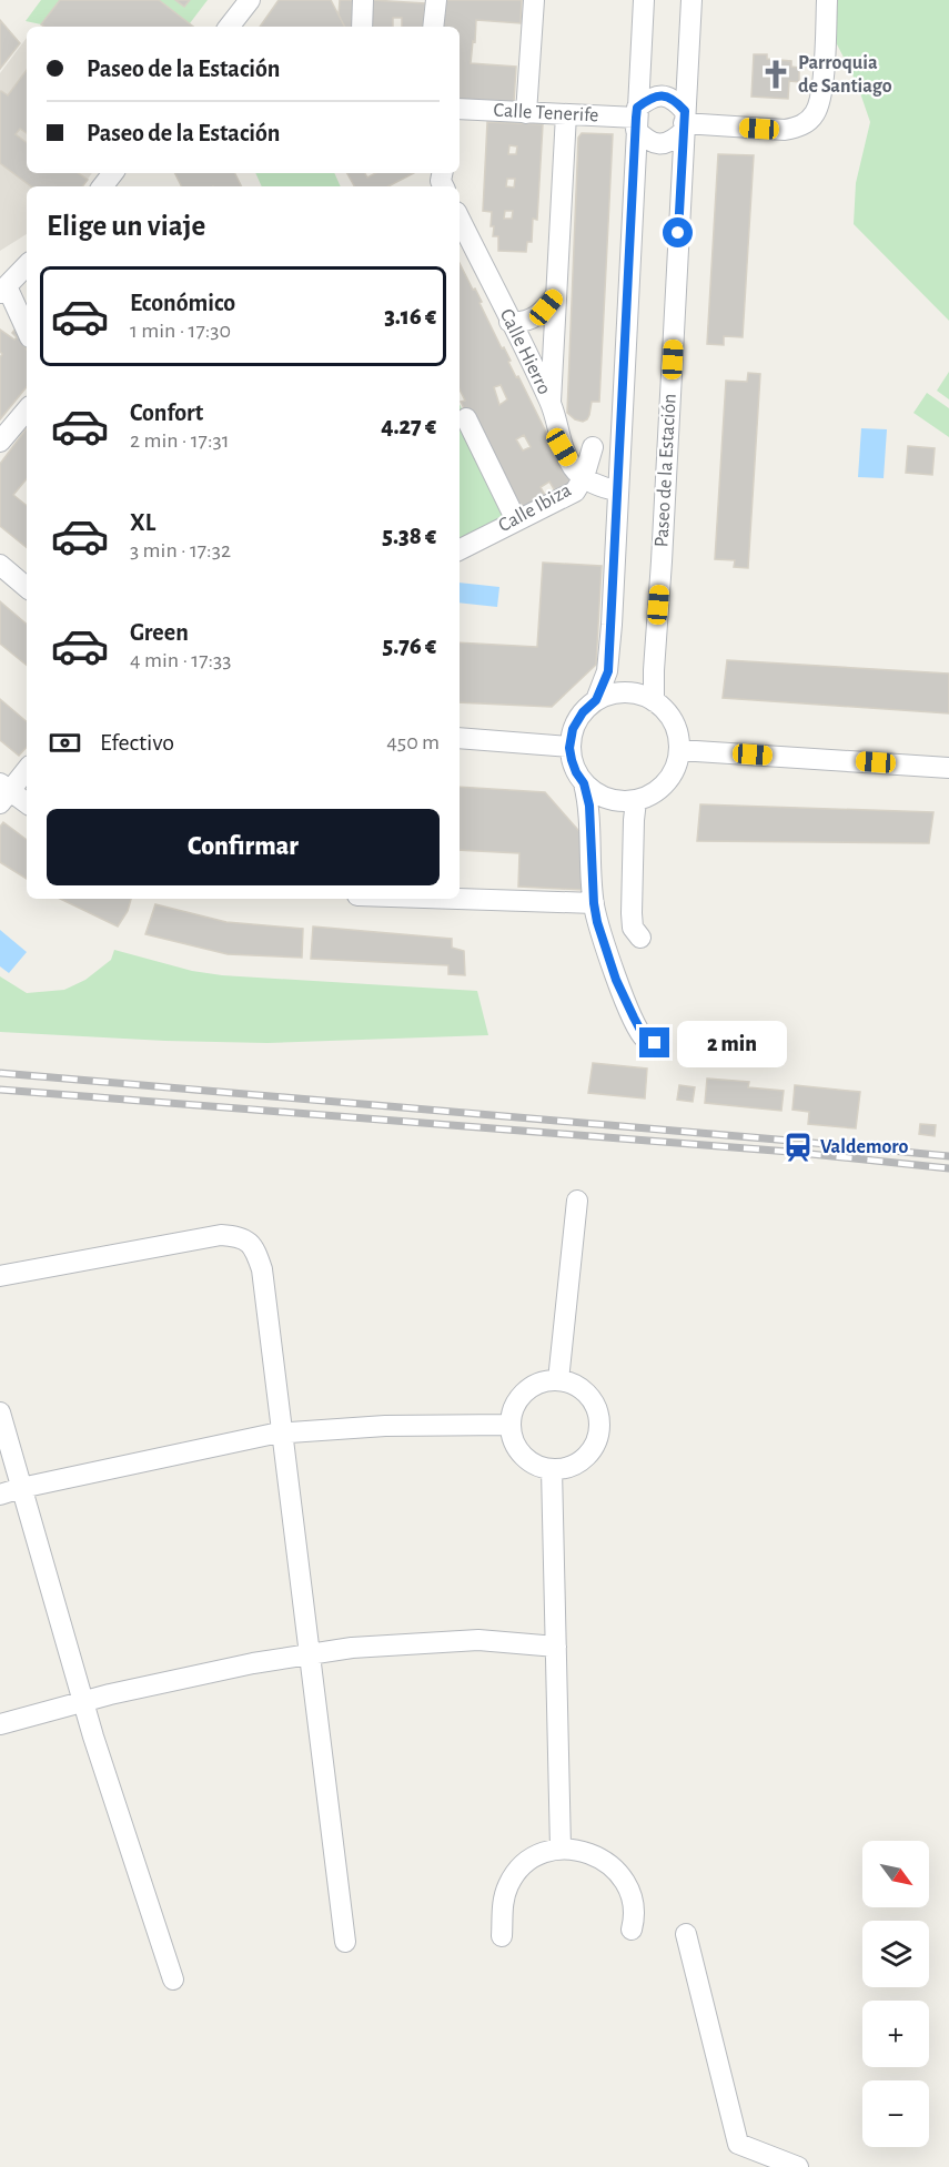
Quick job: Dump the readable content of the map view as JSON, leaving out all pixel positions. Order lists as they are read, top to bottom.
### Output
{
  "streets": {
    "street": [
      "Calle Tenerife",
      "Calle Hierro",
      "Paseo de la Estación",
      "Calle Ibiza"
    ]
  },
  "crossings": [
    ["Calle Tenerife", "Paseo de la Estación"],
    ["Calle Hierro", "Calle Ibiza"]
  ],
  "places": {
    "church": ["Parroquia de Santiago"],
    "station": ["Valdemoro"]
  },
  "north": "bottom right",
  "page": {
    "banner": ["Paseo de la Estación", "Paseo de la Estación"],
    "heading": "Elige un viaje",
    "list": [
      {
        "name": "Económico",
        "note": "1 min · 17:30",
        "value": "3.16 €"
      },
      {
        "name": "Confort",
        "note": "2 min · 17:31",
        "value": "4.27 €"
      },
      {
        "name": "XL",
        "note": "3 min · 17:32",
        "value": "5.38 €"
      },
      {
        "name": "Green",
        "note": "4 min · 17:33",
        "value": "5.76 €"
      }
    ],
    "pay": ["Efectivo", "450 m"],
    "buttons": "Confirmar",
    "bubble": "2 min",
    "map_buttons": ["+", "−"]
  }
}
